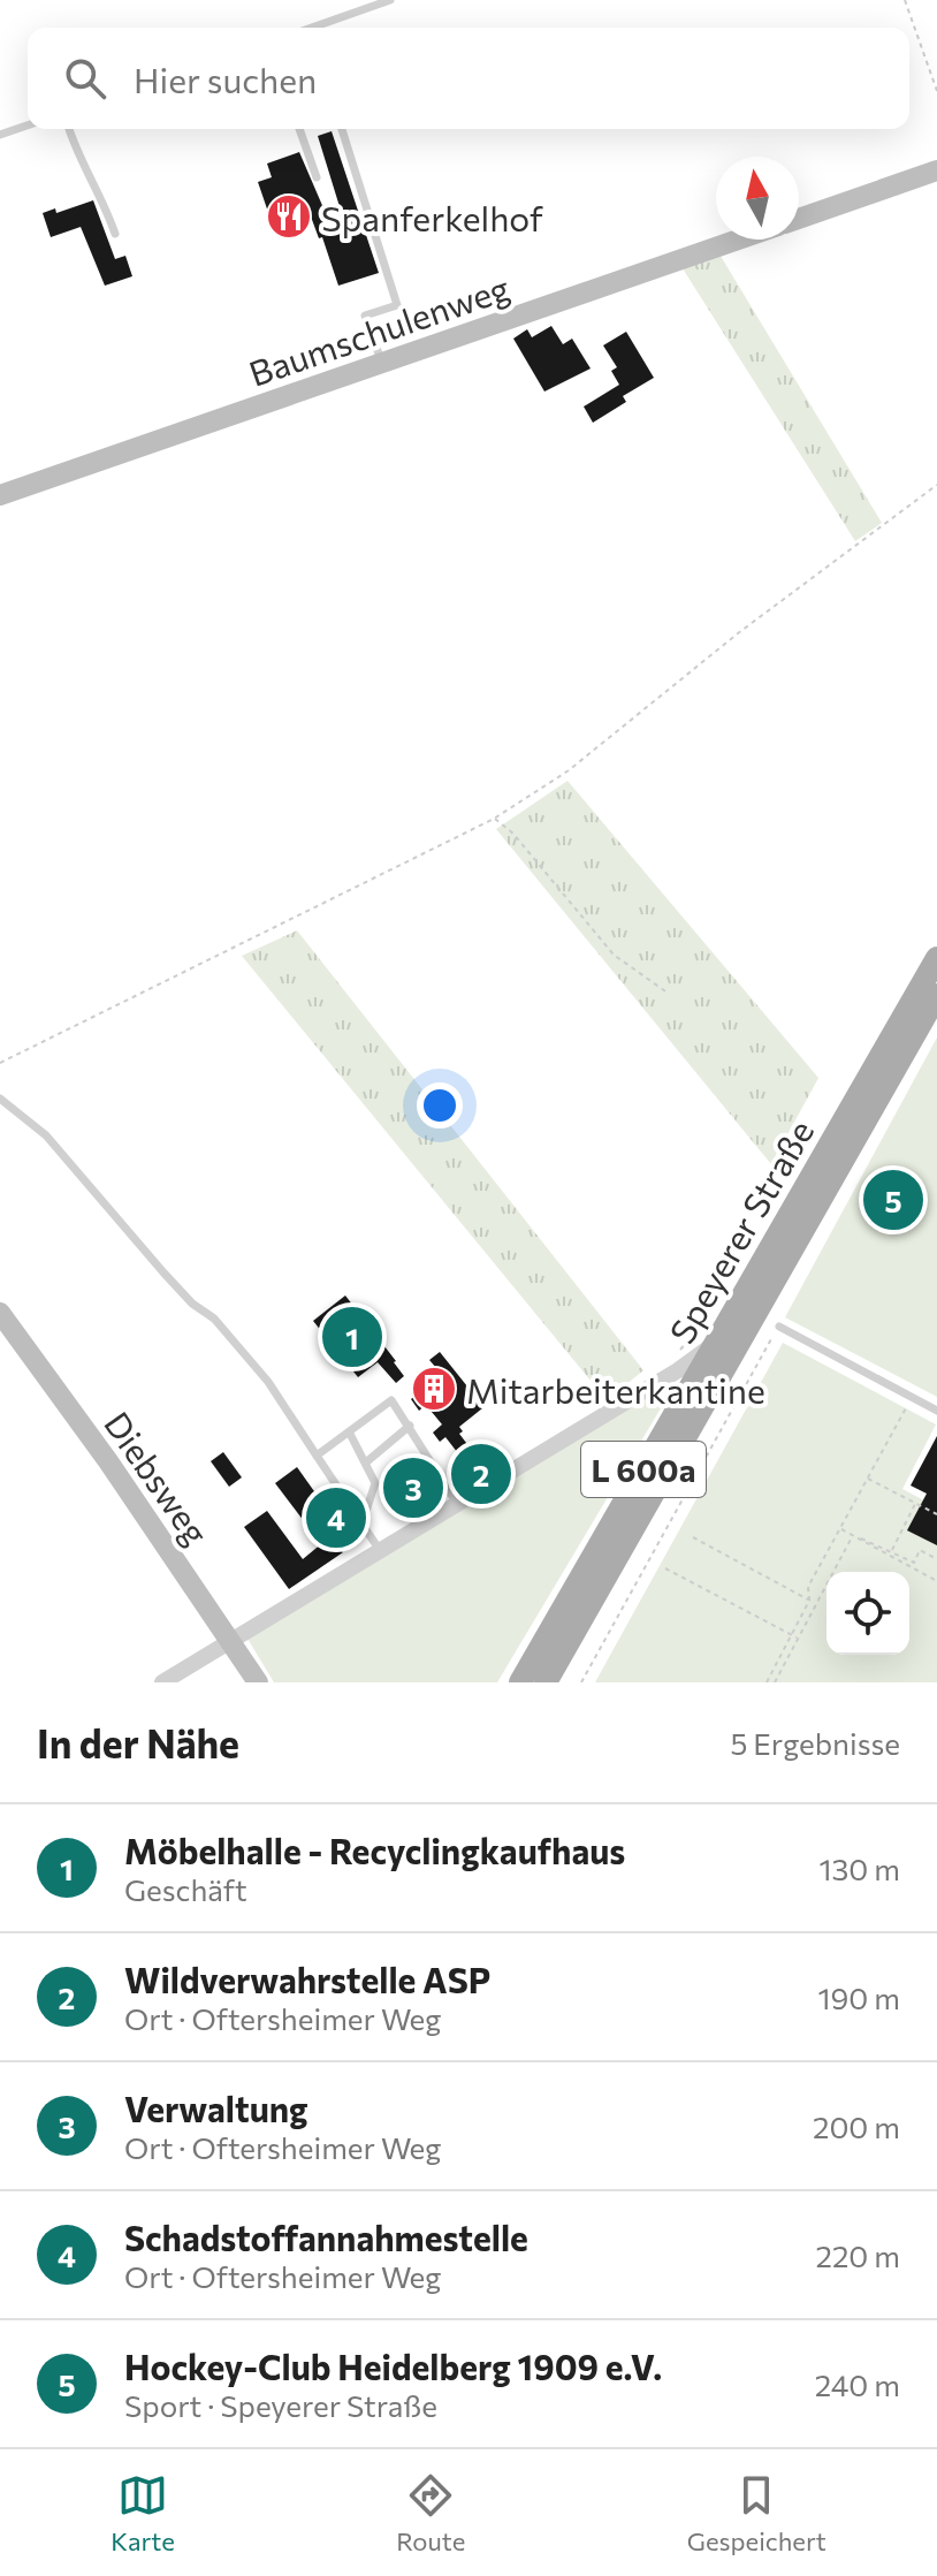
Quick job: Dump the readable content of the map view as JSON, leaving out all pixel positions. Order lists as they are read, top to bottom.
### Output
{
  "streets": {
    "main road": ["Speyerer Straße", "L 600a"],
    "street": ["Baumschulenweg", "Diebsweg"]
  },
  "places": {
    "restaurant": ["Spanferkelhof"],
    "building": ["Mitarbeiterkantine"]
  },
  "north": "top",
  "page": {
    "search": "Hier suchen",
    "pins": [
      "5",
      "1",
      "2",
      "3",
      "4"
    ],
    "heading": ["In der Nähe", "5 Ergebnisse"],
    "list": [
      {
        "mark": "1",
        "name": "Möbelhalle - Recyclingkaufhaus",
        "note": "Geschäft",
        "value": "130 m"
      },
      {
        "mark": "2",
        "name": "Wildverwahrstelle ASP",
        "note": "Ort · Oftersheimer Weg",
        "value": "190 m"
      },
      {
        "mark": "3",
        "name": "Verwaltung",
        "note": "Ort · Oftersheimer Weg",
        "value": "200 m"
      },
      {
        "mark": "4",
        "name": "Schadstoffannahmestelle",
        "note": "Ort · Oftersheimer Weg",
        "value": "220 m"
      },
      {
        "mark": "5",
        "name": "Hockey-Club Heidelberg 1909 e.V.",
        "note": "Sport · Speyerer Straße",
        "value": "240 m"
      }
    ],
    "nav": ["Karte", "Route", "Gespeichert"]
  }
}
